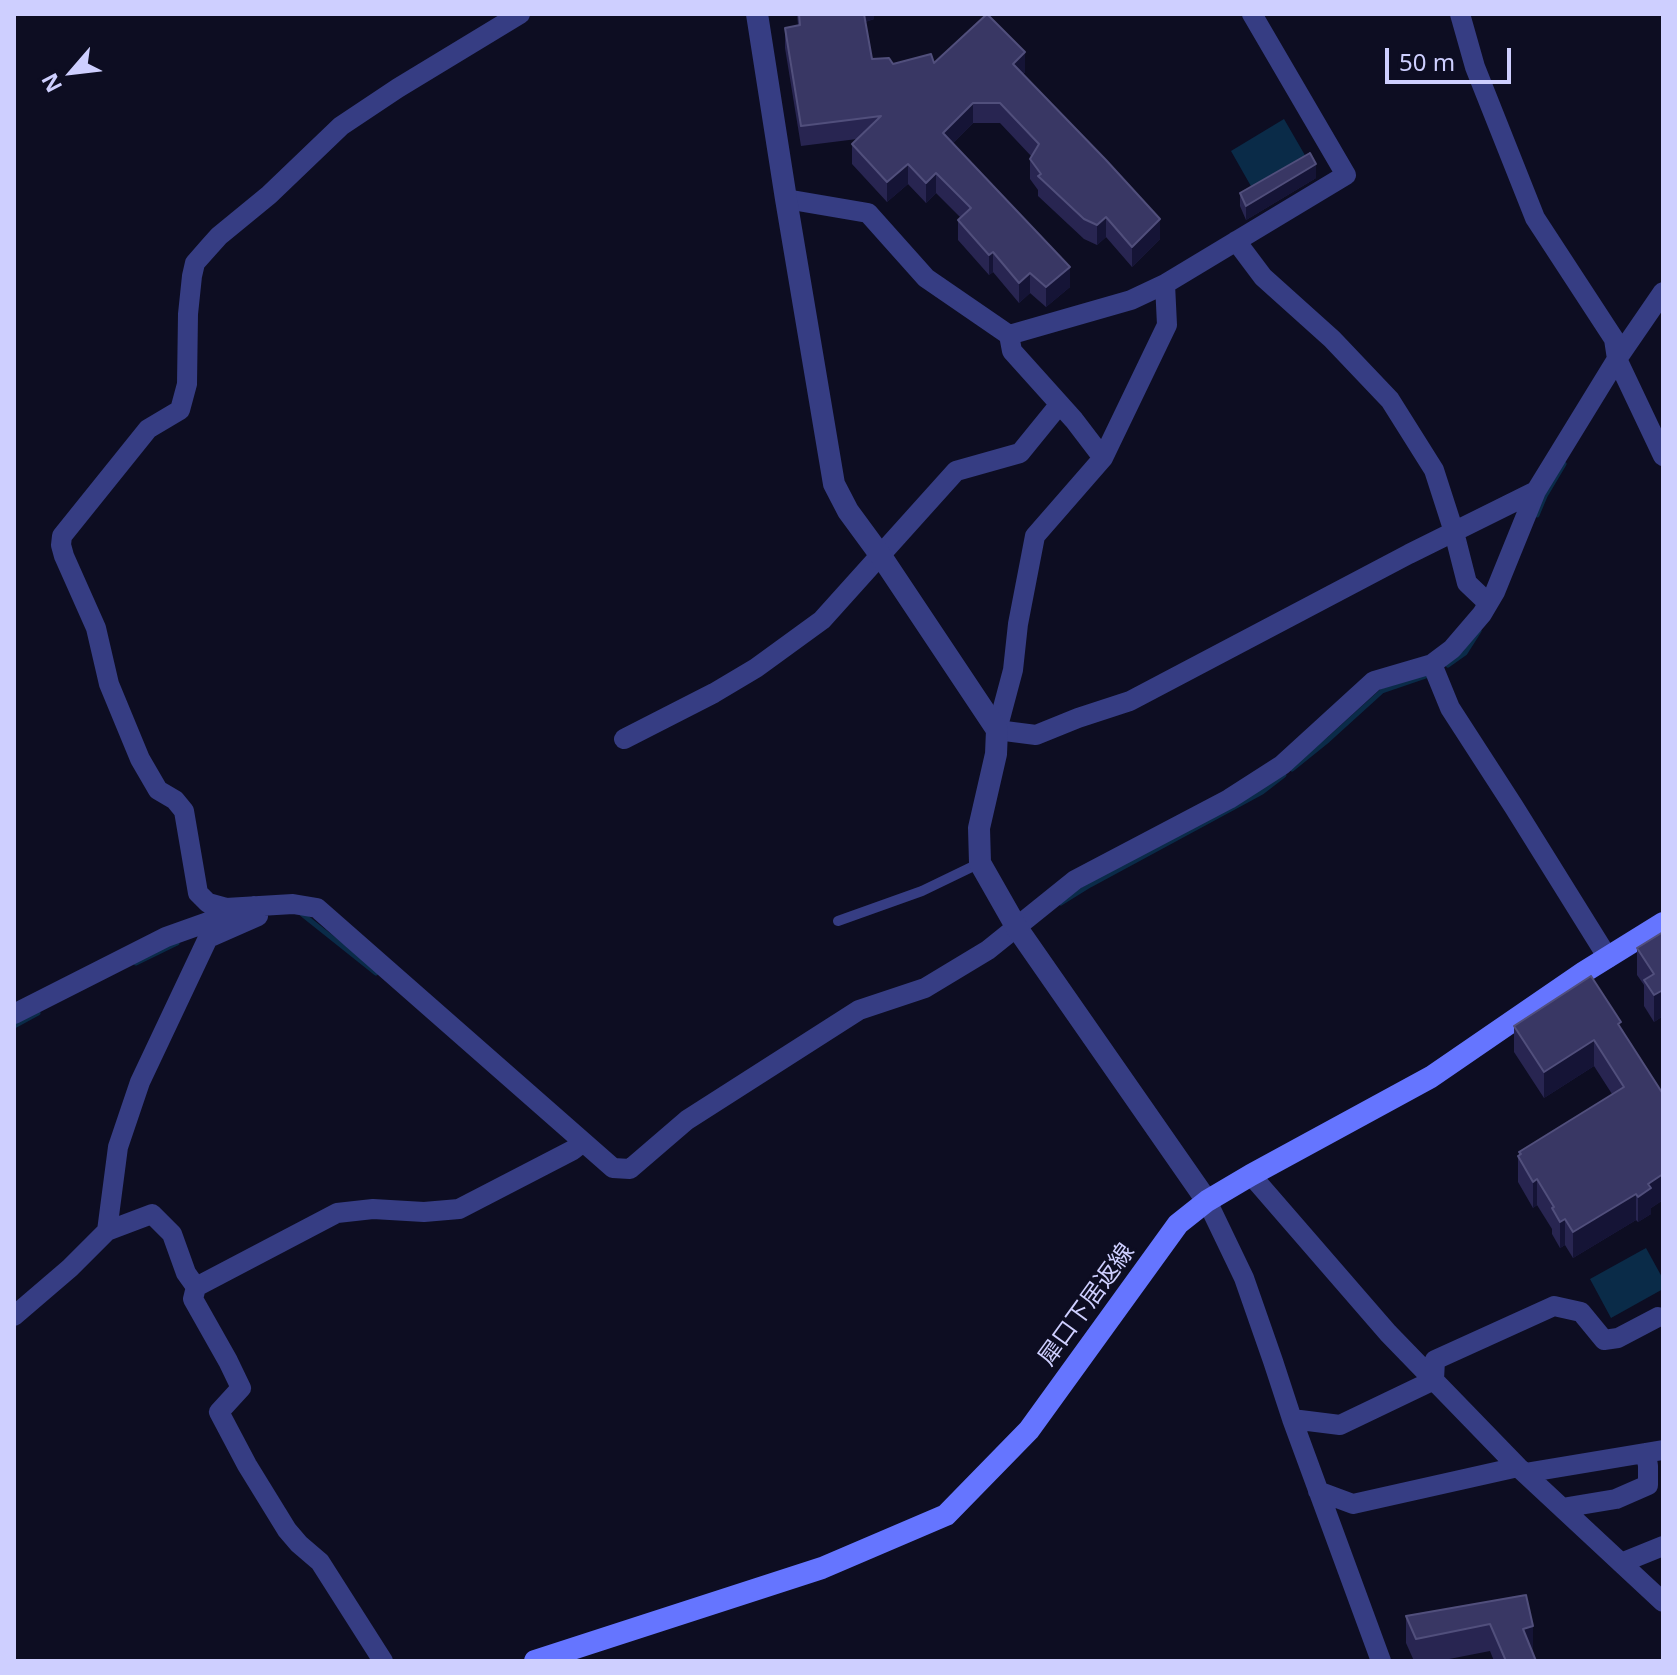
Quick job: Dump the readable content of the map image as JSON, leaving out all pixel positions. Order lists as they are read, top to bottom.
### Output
{
  "streets": {
    "main road": ["犀口下居返線"]
  },
  "scale_bar": "50 m",
  "north": "bottom left"
}
